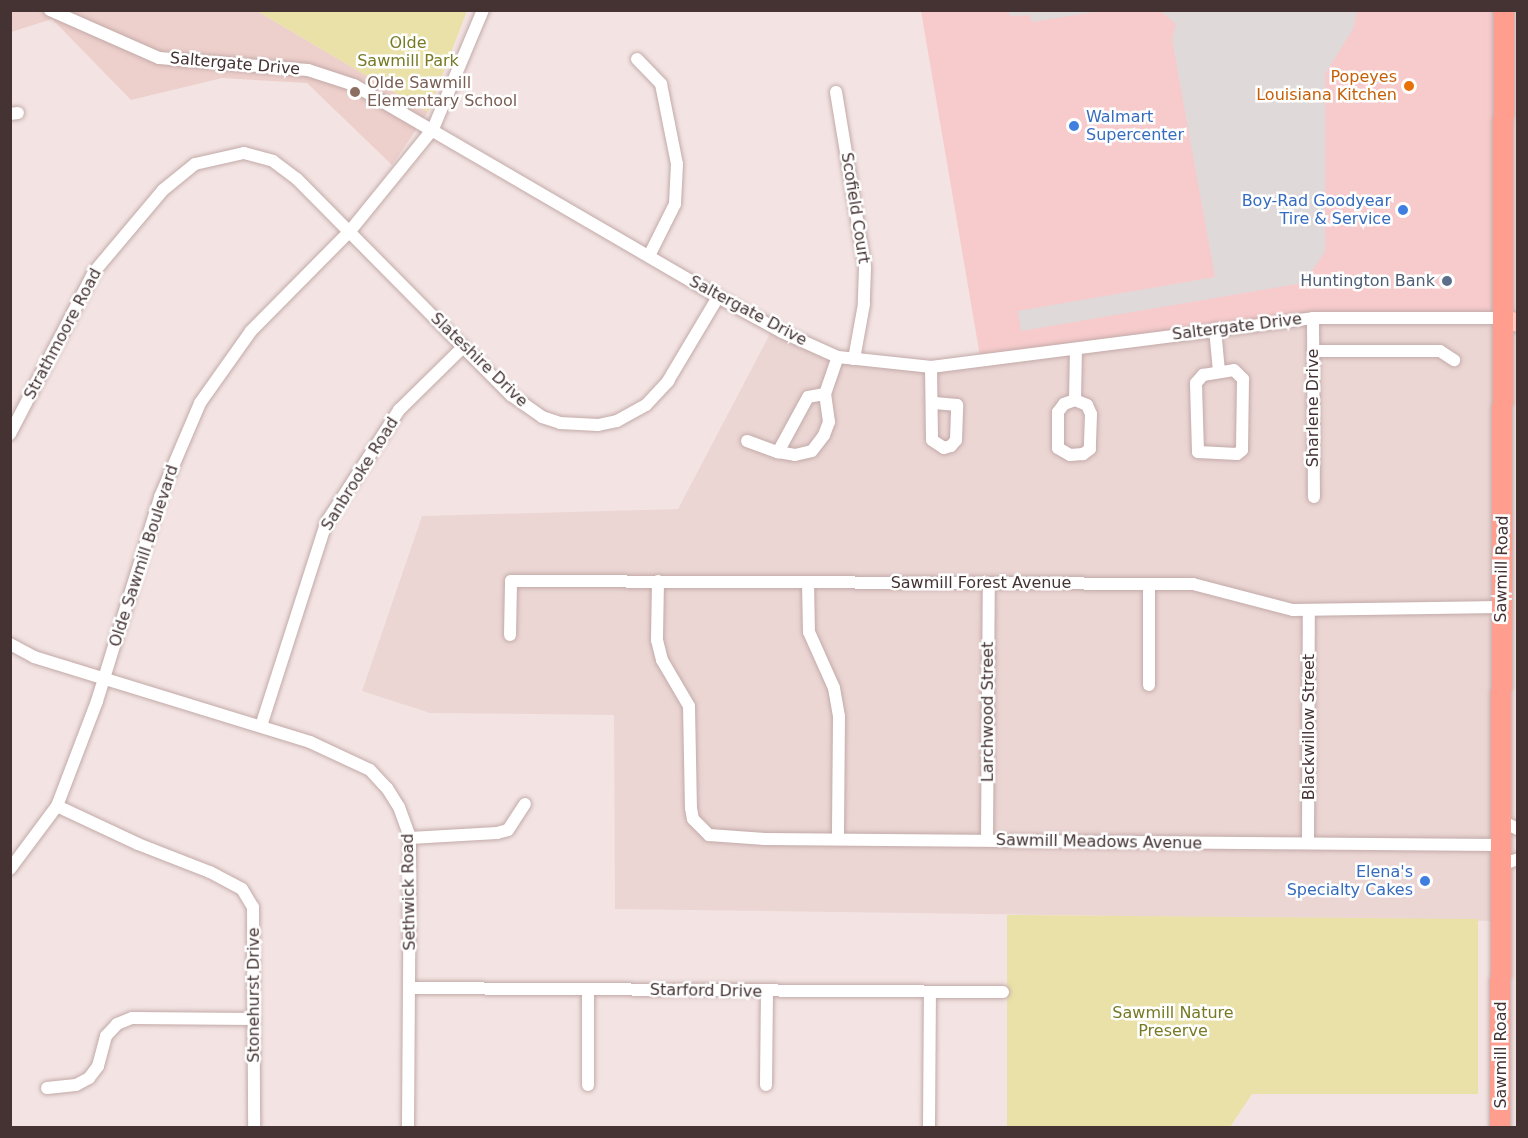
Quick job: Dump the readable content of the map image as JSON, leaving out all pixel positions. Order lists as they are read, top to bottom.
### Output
{
  "streets": {
    "main road": ["Sawmill Road"],
    "street": [
      "Saltergate Drive",
      "Scofield Court",
      "Strathmoore Road",
      "Slateshire Drive",
      "Sharlene Drive",
      "Sanbrooke Road",
      "Olde Sawmill Boulevard",
      "Sawmill Forest Avenue",
      "Larchwood Street",
      "Blackwillow Street",
      "Sawmill Meadows Avenue",
      "Sethwick Road",
      "Starford Drive",
      "Stonehurst Drive"
    ]
  },
  "crossings": [
    ["Saltergate Drive", "Scofield Court"],
    ["Saltergate Drive", "Slateshire Drive"],
    ["Saltergate Drive", "Sharlene Drive"],
    ["Saltergate Drive", "Olde Sawmill Boulevard"],
    ["Saltergate Drive", "Sawmill Road"],
    ["Strathmoore Road", "Slateshire Drive"],
    ["Strathmoore Road", "Olde Sawmill Boulevard"],
    ["Slateshire Drive", "Sanbrooke Road"],
    ["Slateshire Drive", "Olde Sawmill Boulevard"],
    ["Sanbrooke Road", "Sethwick Road"],
    ["Olde Sawmill Boulevard", "Sethwick Road"],
    ["Olde Sawmill Boulevard", "Stonehurst Drive"],
    ["Sawmill Road", "Sawmill Forest Avenue"],
    ["Sawmill Road", "Sawmill Meadows Avenue"],
    ["Sawmill Forest Avenue", "Larchwood Street"],
    ["Sawmill Forest Avenue", "Blackwillow Street"],
    ["Sawmill Forest Avenue", "Sawmill Meadows Avenue"],
    ["Larchwood Street", "Sawmill Meadows Avenue"],
    ["Blackwillow Street", "Sawmill Meadows Avenue"],
    ["Sethwick Road", "Starford Drive"]
  ],
  "parks": ["Olde Sawmill Park", "Sawmill Nature Preserve"],
  "places": [
    "Popeyes Louisiana Kitchen",
    "Olde Sawmill Elementary School",
    "Walmart Supercenter",
    "Boy-Rad Goodyear Tire & Service",
    "Huntington Bank",
    "Elena's Specialty Cakes"
  ]
}
